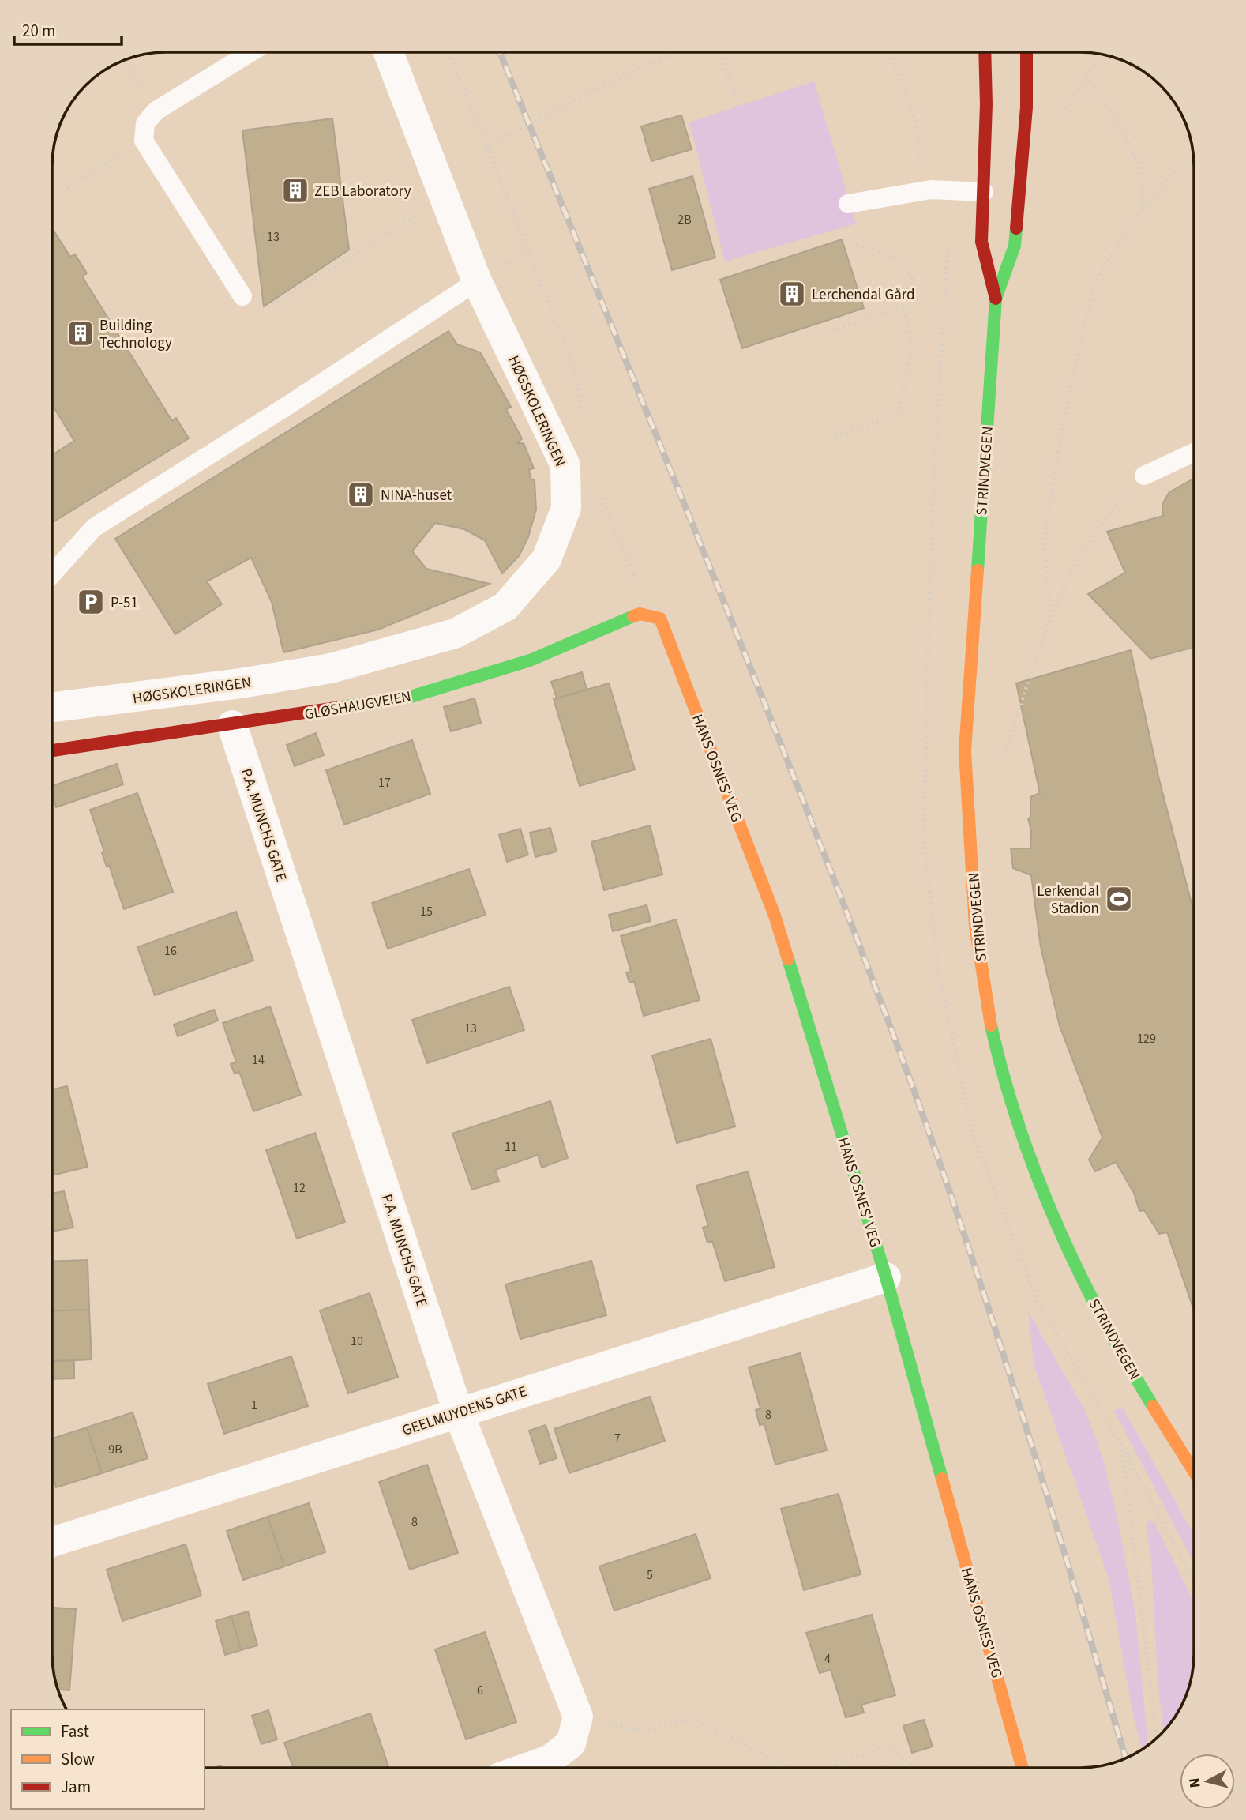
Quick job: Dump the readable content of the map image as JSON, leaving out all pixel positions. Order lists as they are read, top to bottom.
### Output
{
  "streets": {
    "street": [
      "HØGSKOLERINGEN",
      "STRINDVEGEN",
      "GLØSHAUGVEIEN",
      "HANS OSNES' VEG",
      "P.A. MUNCHS GATE",
      "GEELMUYDENS GATE"
    ]
  },
  "crossings": [
    ["GLØSHAUGVEIEN", "HANS OSNES' VEG"],
    ["GLØSHAUGVEIEN", "P.A. MUNCHS GATE"],
    ["HANS OSNES' VEG", "GEELMUYDENS GATE"],
    ["P.A. MUNCHS GATE", "GEELMUYDENS GATE"]
  ],
  "places": {
    "building": [
      "ZEB Laboratory",
      "Lerchendal Gård",
      "Building Technology",
      "NINA-huset"
    ],
    "parking": ["P-51"],
    "sports": ["Lerkendal Stadion"]
  },
  "house_numbers": [
    "2B",
    "13",
    "17",
    "15",
    "16",
    "13",
    "129",
    "14",
    "11",
    "12",
    "10",
    "1",
    "8",
    "7",
    "9B",
    "8",
    "5",
    "4",
    "6"
  ],
  "legend": ["Fast", "Slow", "Jam"],
  "scale_bar": "20 m",
  "north": "left"
}
